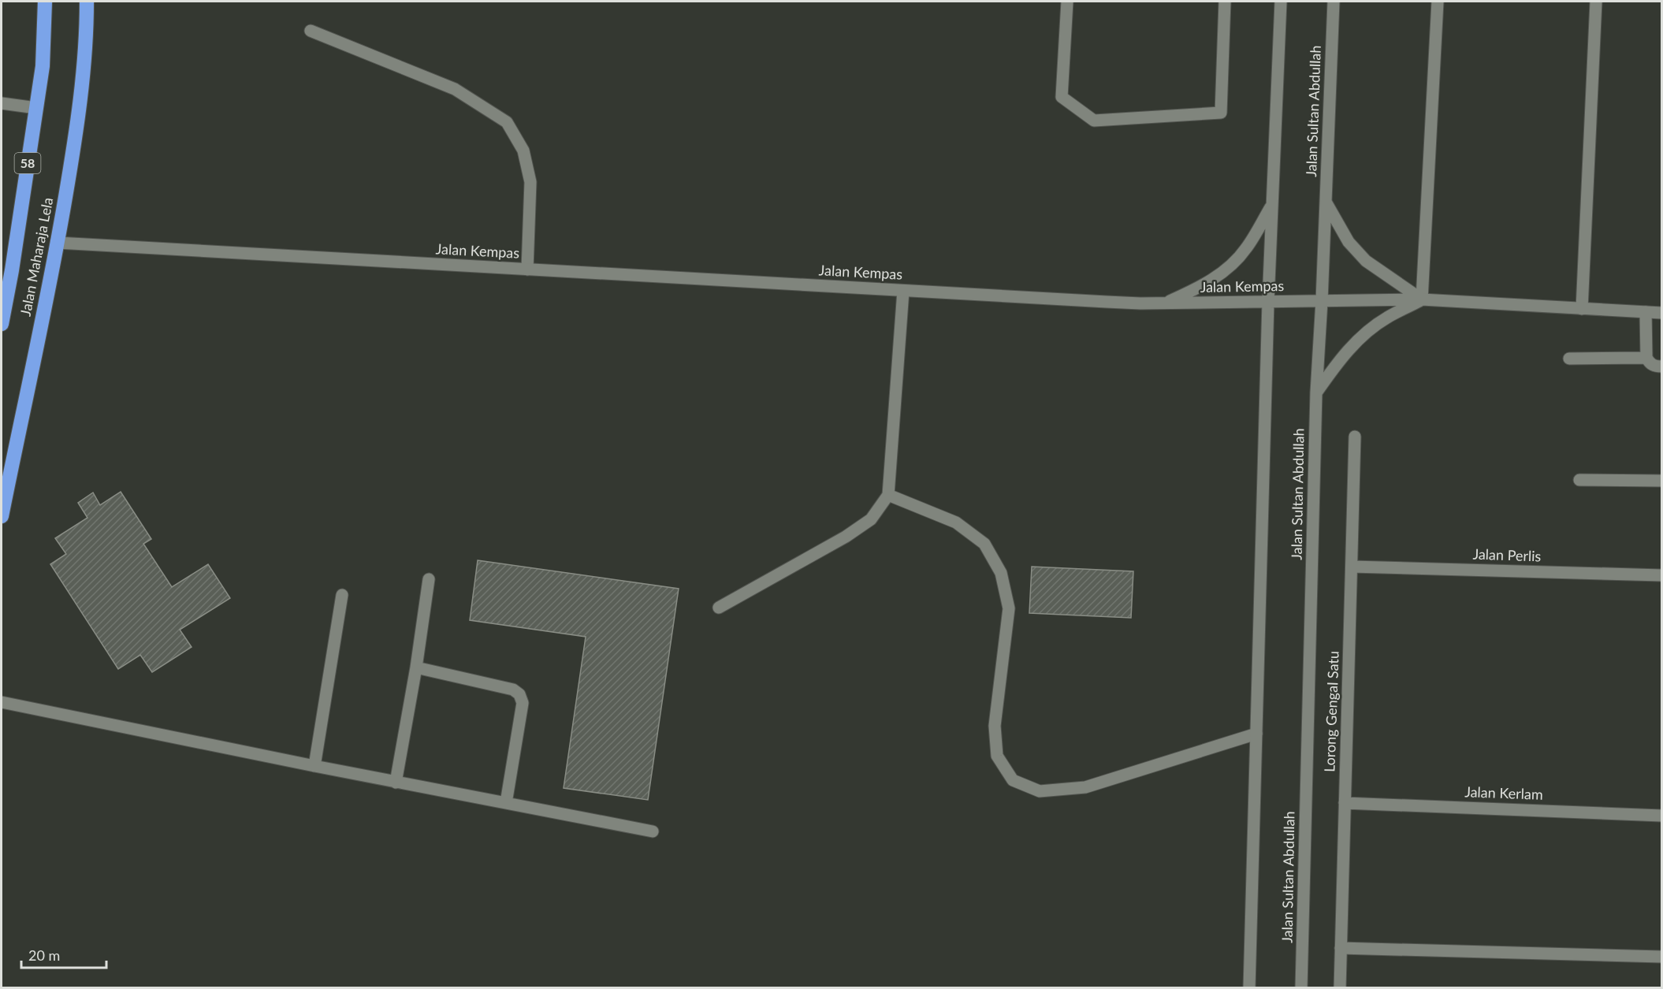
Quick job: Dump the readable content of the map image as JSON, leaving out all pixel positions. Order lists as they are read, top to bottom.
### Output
{
  "streets": {
    "highway": ["58", "Jalan Maharaja Lela"],
    "street": [
      "Jalan Sultan Abdullah",
      "Jalan Kempas",
      "Jalan Perlis",
      "Lorong Gengal Satu",
      "Jalan Kerlam"
    ]
  },
  "crossings": [
    ["Jalan Sultan Abdullah", "Jalan Kempas"],
    ["Jalan Kempas", "Jalan Maharaja Lela"],
    ["Jalan Perlis", "Lorong Gengal Satu"],
    ["Lorong Gengal Satu", "Jalan Kerlam"]
  ],
  "scale_bar": "20 m"
}
